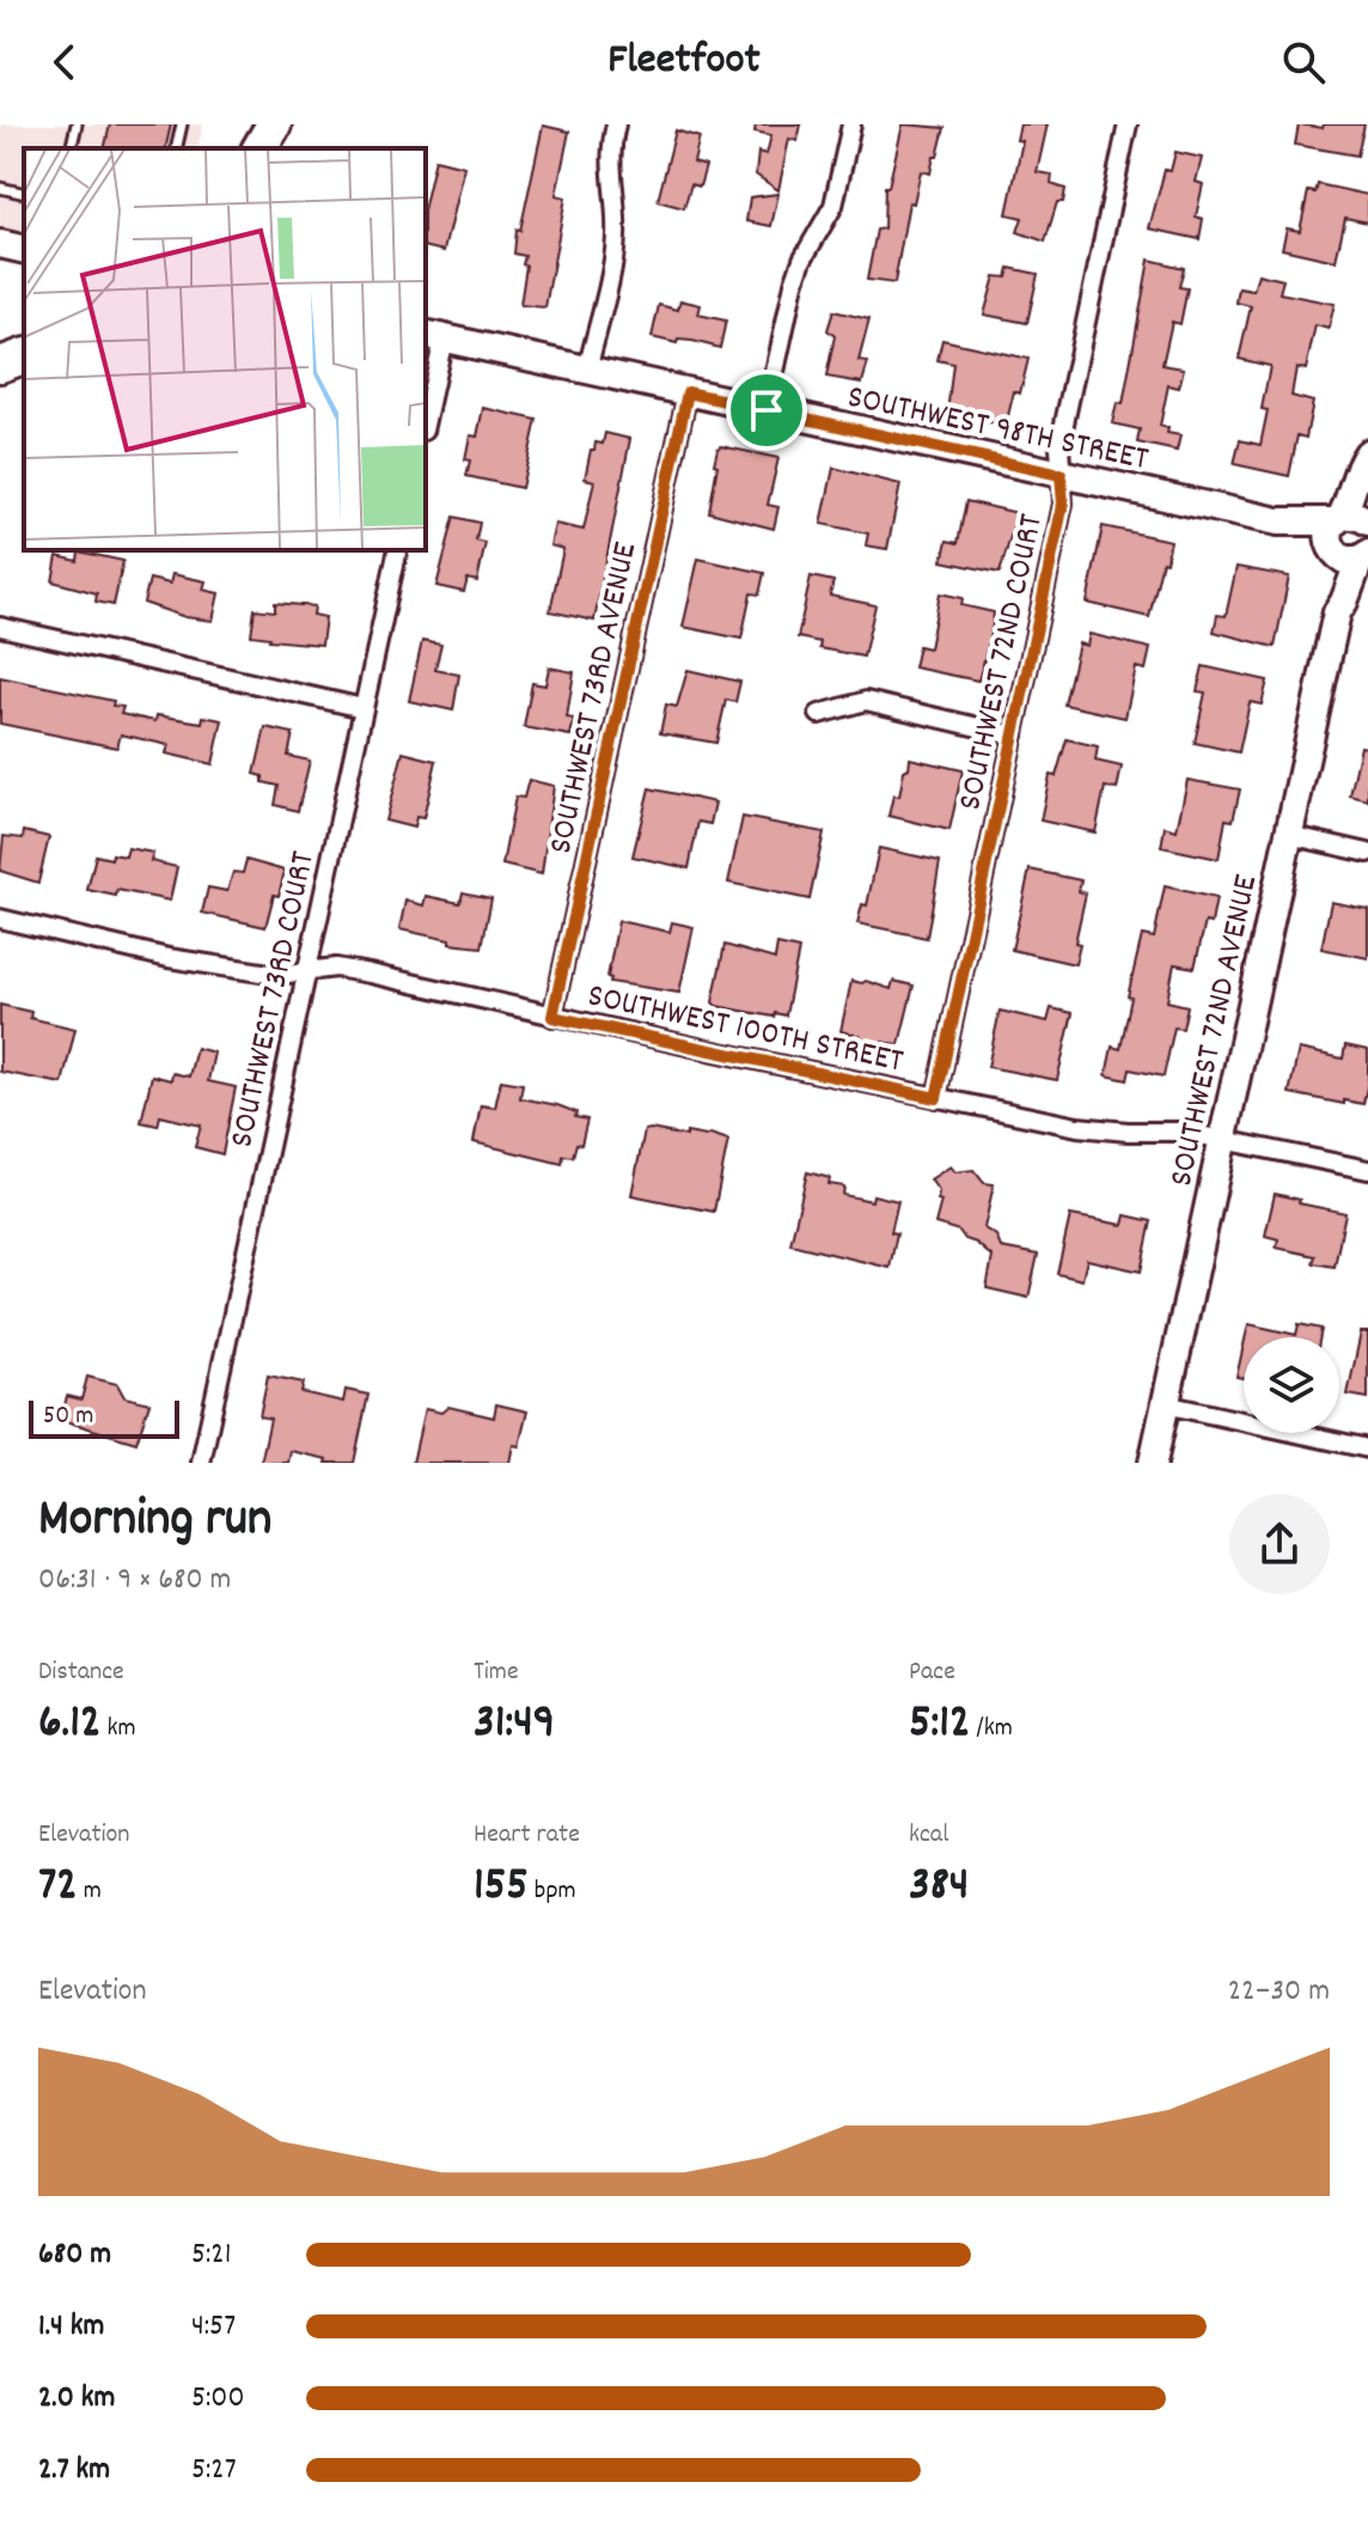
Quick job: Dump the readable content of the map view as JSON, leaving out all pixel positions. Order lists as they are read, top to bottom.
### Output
{
  "streets": {
    "street": [
      "SOUTHWEST 98TH STREET",
      "SOUTHWEST 72ND COURT",
      "SOUTHWEST 73RD AVENUE",
      "SOUTHWEST 73RD COURT",
      "SOUTHWEST 100TH STREET",
      "SOUTHWEST 72ND AVENUE"
    ]
  },
  "crossings": [
    ["SOUTHWEST 98TH STREET", "SOUTHWEST 72ND COURT"],
    ["SOUTHWEST 98TH STREET", "SOUTHWEST 73RD AVENUE"],
    ["SOUTHWEST 98TH STREET", "SOUTHWEST 72ND AVENUE"],
    ["SOUTHWEST 72ND COURT", "SOUTHWEST 100TH STREET"],
    ["SOUTHWEST 73RD AVENUE", "SOUTHWEST 100TH STREET"],
    ["SOUTHWEST 73RD COURT", "SOUTHWEST 100TH STREET"],
    ["SOUTHWEST 100TH STREET", "SOUTHWEST 72ND AVENUE"]
  ],
  "scale_bar": "50 m",
  "page": {
    "header": "Fleetfoot",
    "scale": "50 m",
    "heading": ["Morning run", "06:31 · 9 × 680 m"],
    "stats": [
      ["Distance", "6.12 km"],
      ["Time", "31:49"],
      ["Pace", "5:12 /km"],
      ["Elevation", "72 m"],
      ["Heart rate", "155 bpm"],
      ["kcal", "384"]
    ],
    "chart": ["Elevation", "22–30 m"],
    "list": [
      {
        "name": "680 m",
        "note": "5:21"
      },
      {
        "name": "1.4 km",
        "note": "4:57"
      },
      {
        "name": "2.0 km",
        "note": "5:00"
      },
      {
        "name": "2.7 km",
        "note": "5:27"
      }
    ]
  }
}
